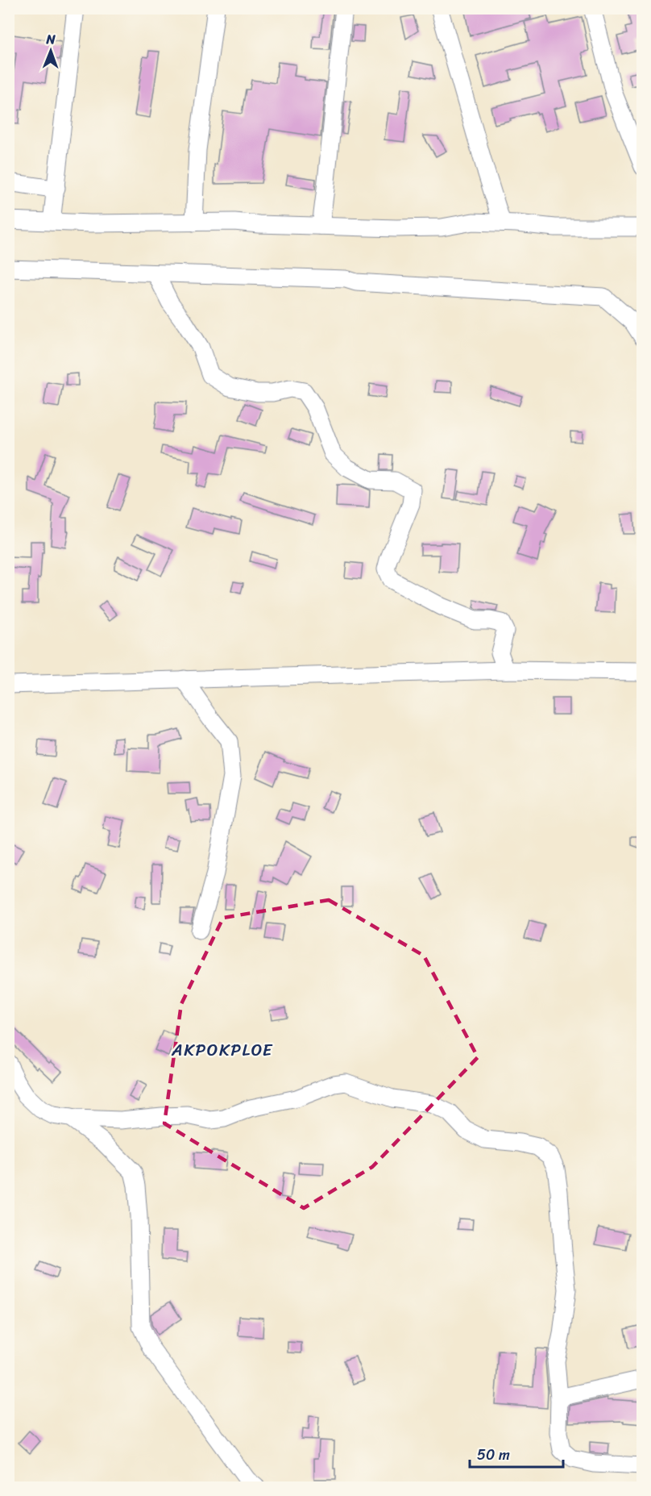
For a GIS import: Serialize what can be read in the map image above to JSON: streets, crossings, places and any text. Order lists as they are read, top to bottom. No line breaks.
{"districts":["AKPOKPLOE"],"scale_bar":"50 m","north":"top"}
